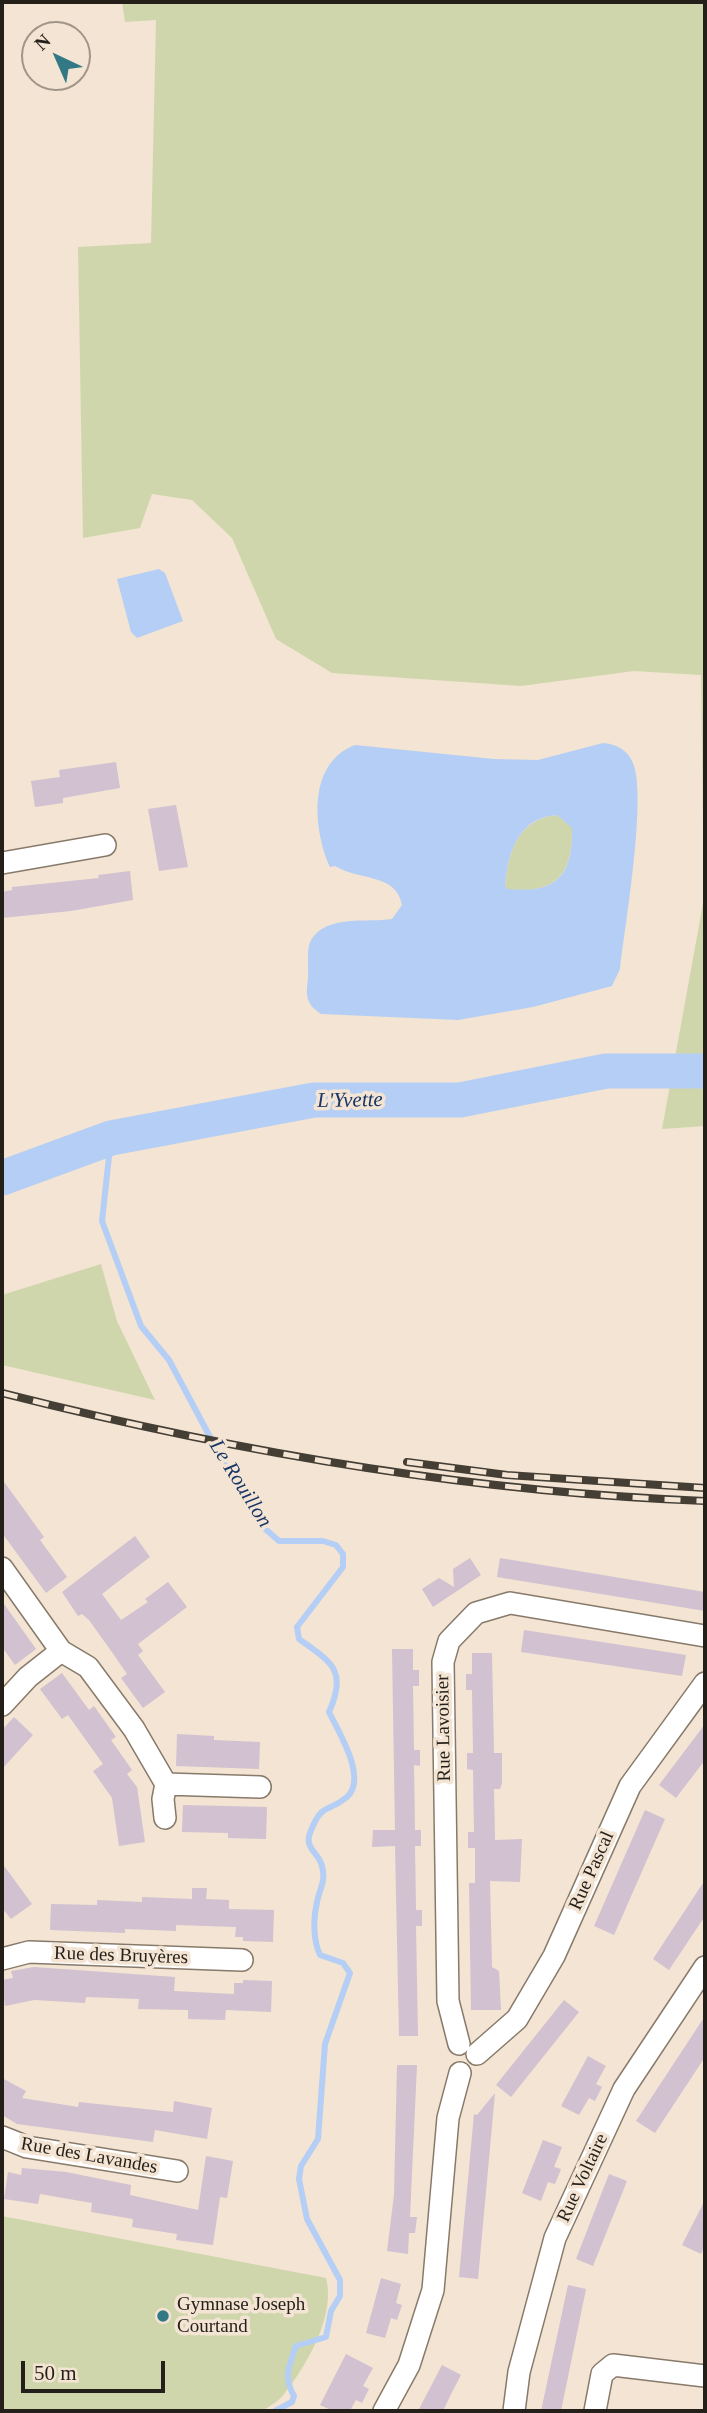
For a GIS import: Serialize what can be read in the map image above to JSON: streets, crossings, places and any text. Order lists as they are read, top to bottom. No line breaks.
{"streets":{"street":["Rue Lavoisier","Rue Pascal","Rue des Bruyères","Rue des Lavandes","Rue Voltaire"]},"crossings":[["Rue Lavoisier","Rue Pascal"]],"water":["L'Yvette","Le Rouillon"],"places":["Gymnase Joseph Courtand"],"scale_bar":"50 m","north":"top left"}
